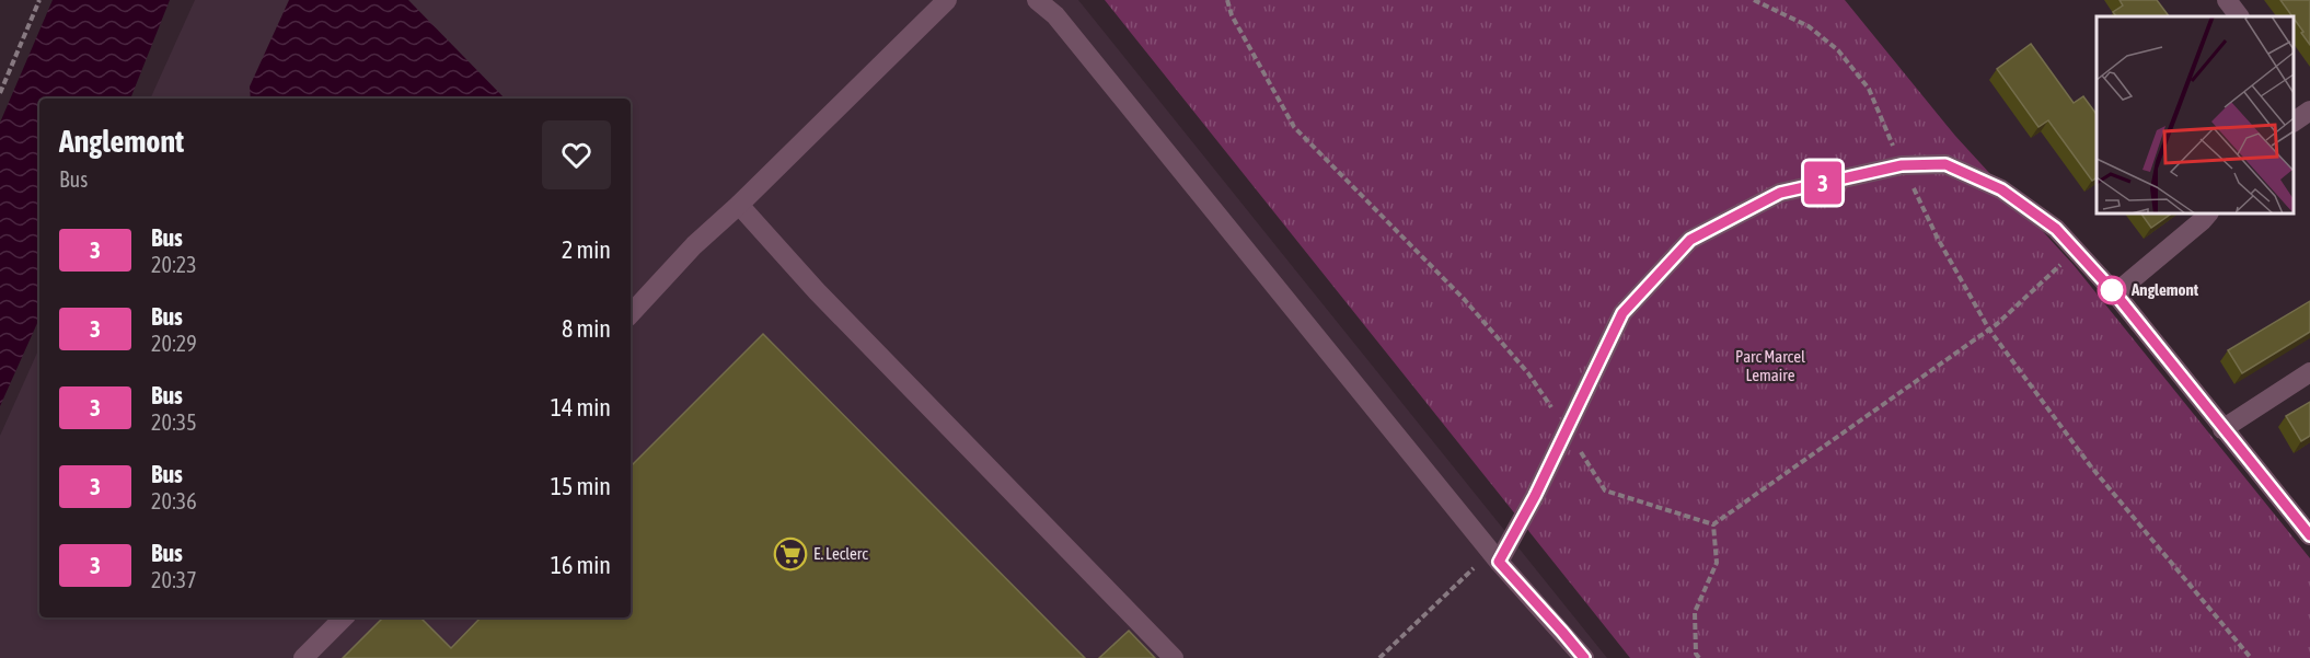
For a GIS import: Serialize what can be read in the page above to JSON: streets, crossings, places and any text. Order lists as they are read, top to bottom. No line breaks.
{"parks":["Parc Marcel Lemaire"],"places":{"other":["Anglemont"],"supermarket":["E. Leclerc"]},"lines":["bus line 3"],"page":{"on_map":"3","heading":["Anglemont","Bus"],"list":[{"mark":"3","name":"Bus","note":"20:23","value":"2 min"},{"mark":"3","name":"Bus","note":"20:29","value":"8 min"},{"mark":"3","name":"Bus","note":"20:35","value":"14 min"},{"mark":"3","name":"Bus","note":"20:36","value":"15 min"},{"mark":"3","name":"Bus","note":"20:37","value":"16 min"}]}}
